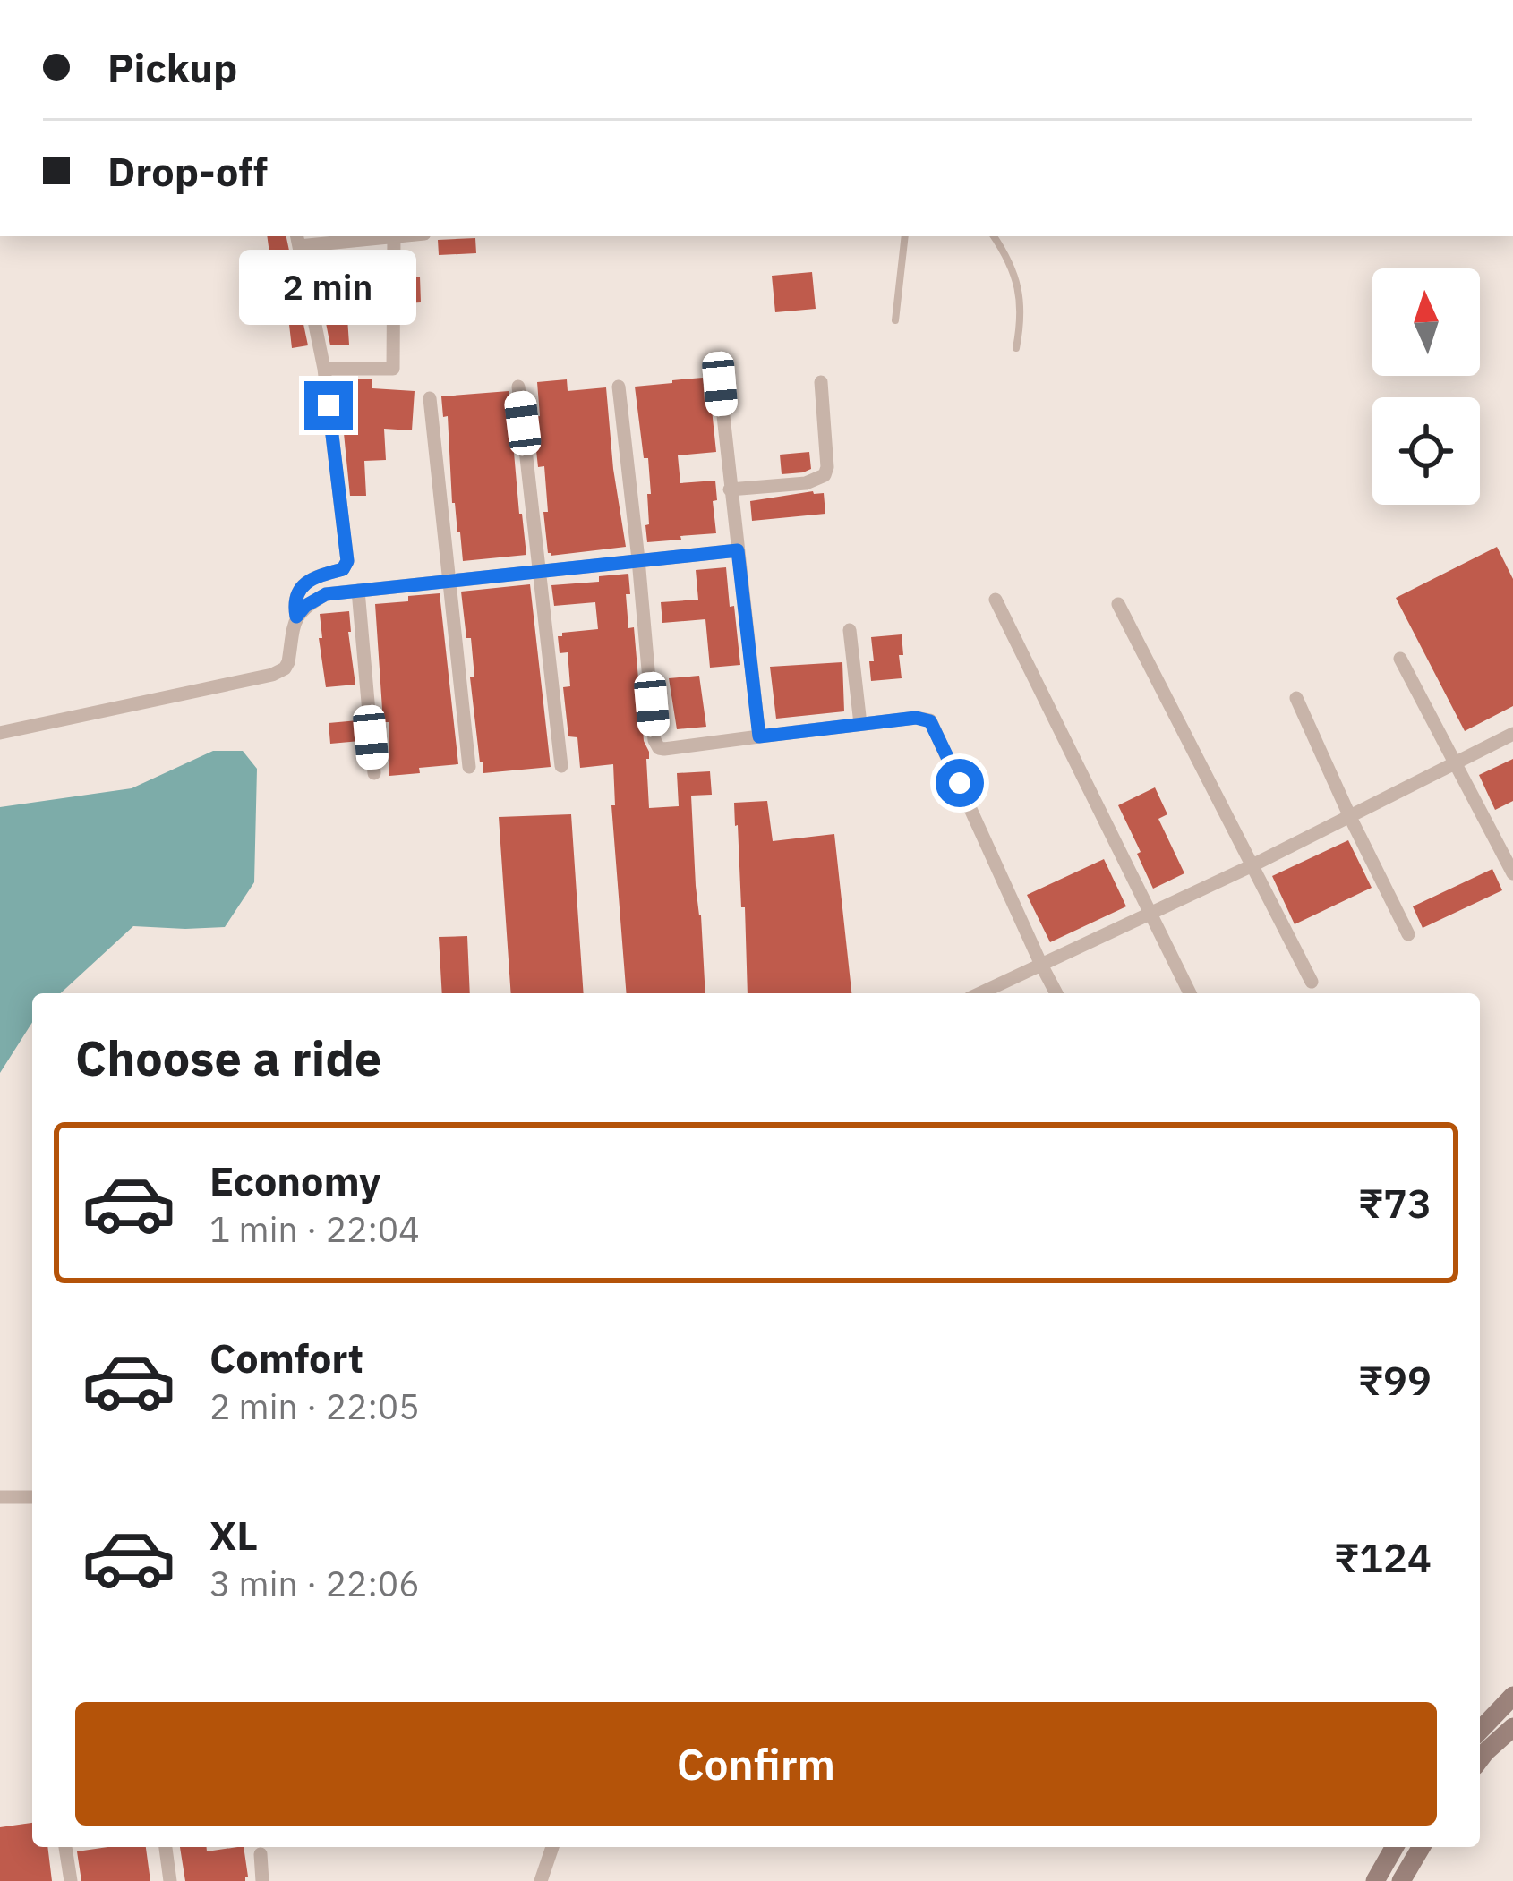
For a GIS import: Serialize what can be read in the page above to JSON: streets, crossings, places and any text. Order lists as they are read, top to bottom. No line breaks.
{"north":"top","page":{"banner":["Pickup","Drop-off"],"bubble":"2 min","heading":"Choose a ride","list":[{"name":"Economy","note":"1 min · 22:04","value":"₹73"},{"name":"Comfort","note":"2 min · 22:05","value":"₹99"},{"name":"XL","note":"3 min · 22:06","value":"₹124"}],"buttons":"Confirm"}}
